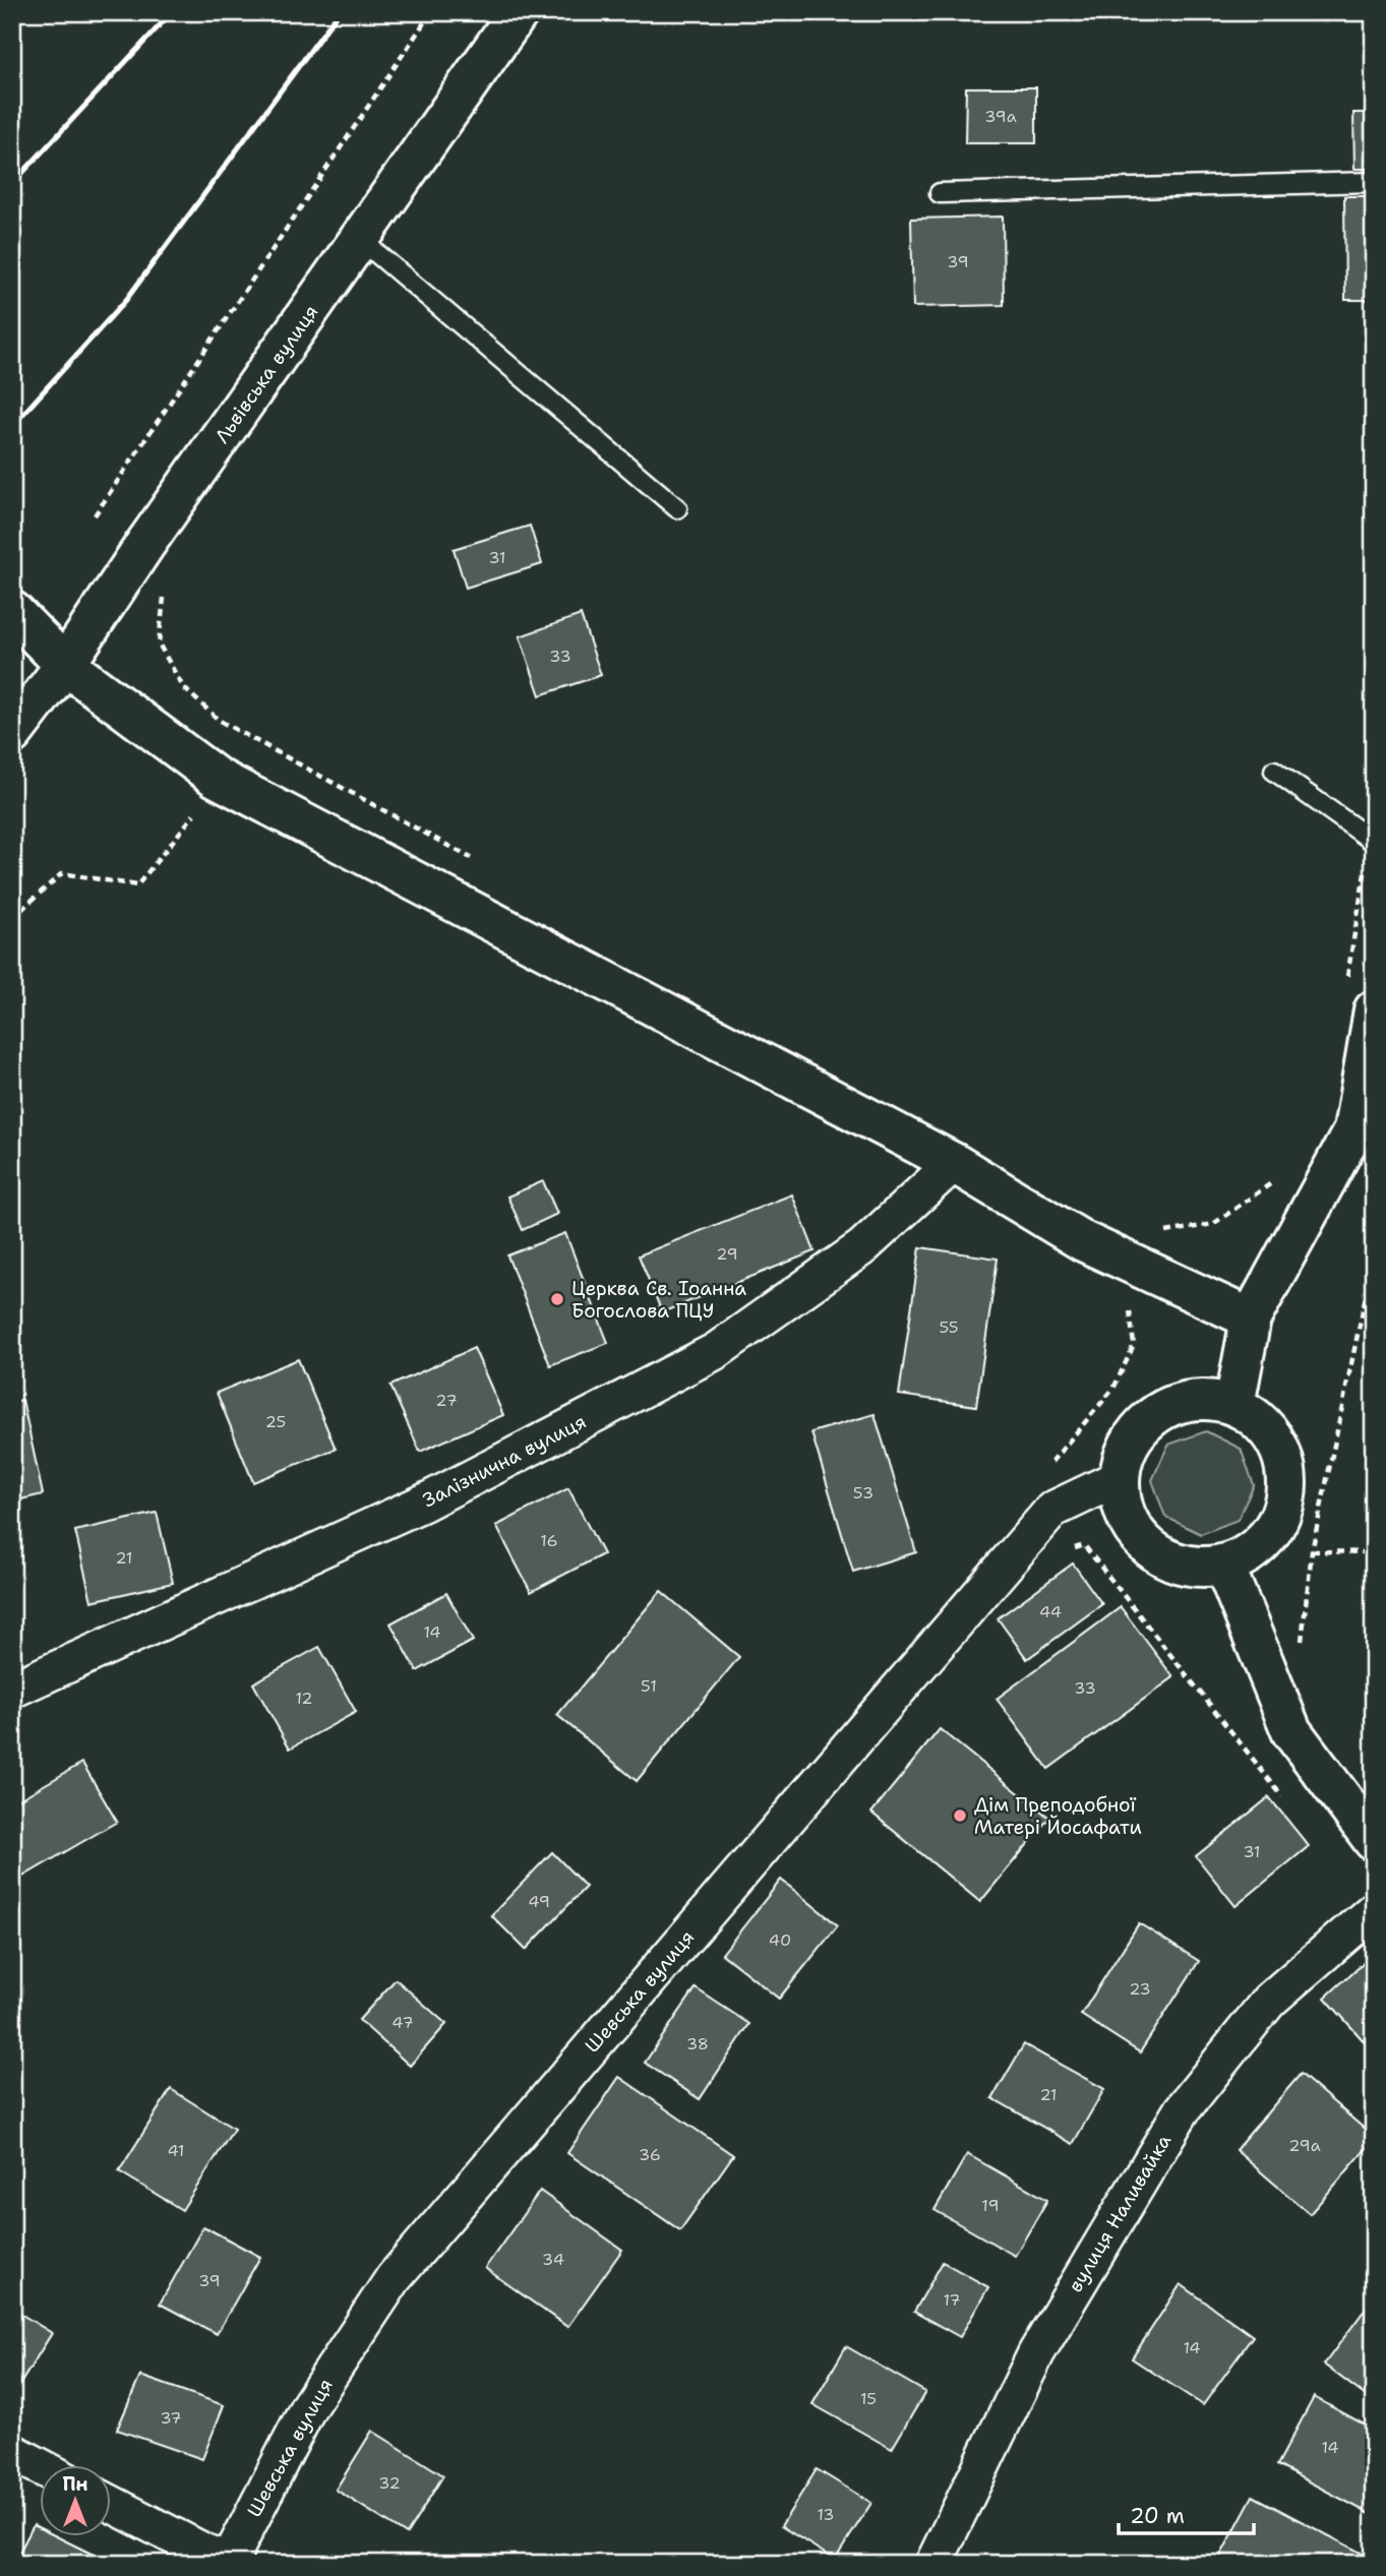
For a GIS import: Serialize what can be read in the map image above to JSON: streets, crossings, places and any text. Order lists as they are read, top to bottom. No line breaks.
{"streets":{"main road":["Львівська вулиця"],"street":["Залізнична вулиця","Шевська вулиця","вулиця Наливайка"]},"places":["Церква Св. Іоанна Богослова ПЦУ","Дім Преподобної Матері Йосафати"],"house_numbers":["39а","39","31","33","29","55","27","25","53","16","21","44","14","51","33","12","31","49","40","23","47","38","21","29а","41","36","19","34","39","17","14","15","37","14","32","13"],"scale_bar":"20 m","north":"top"}
